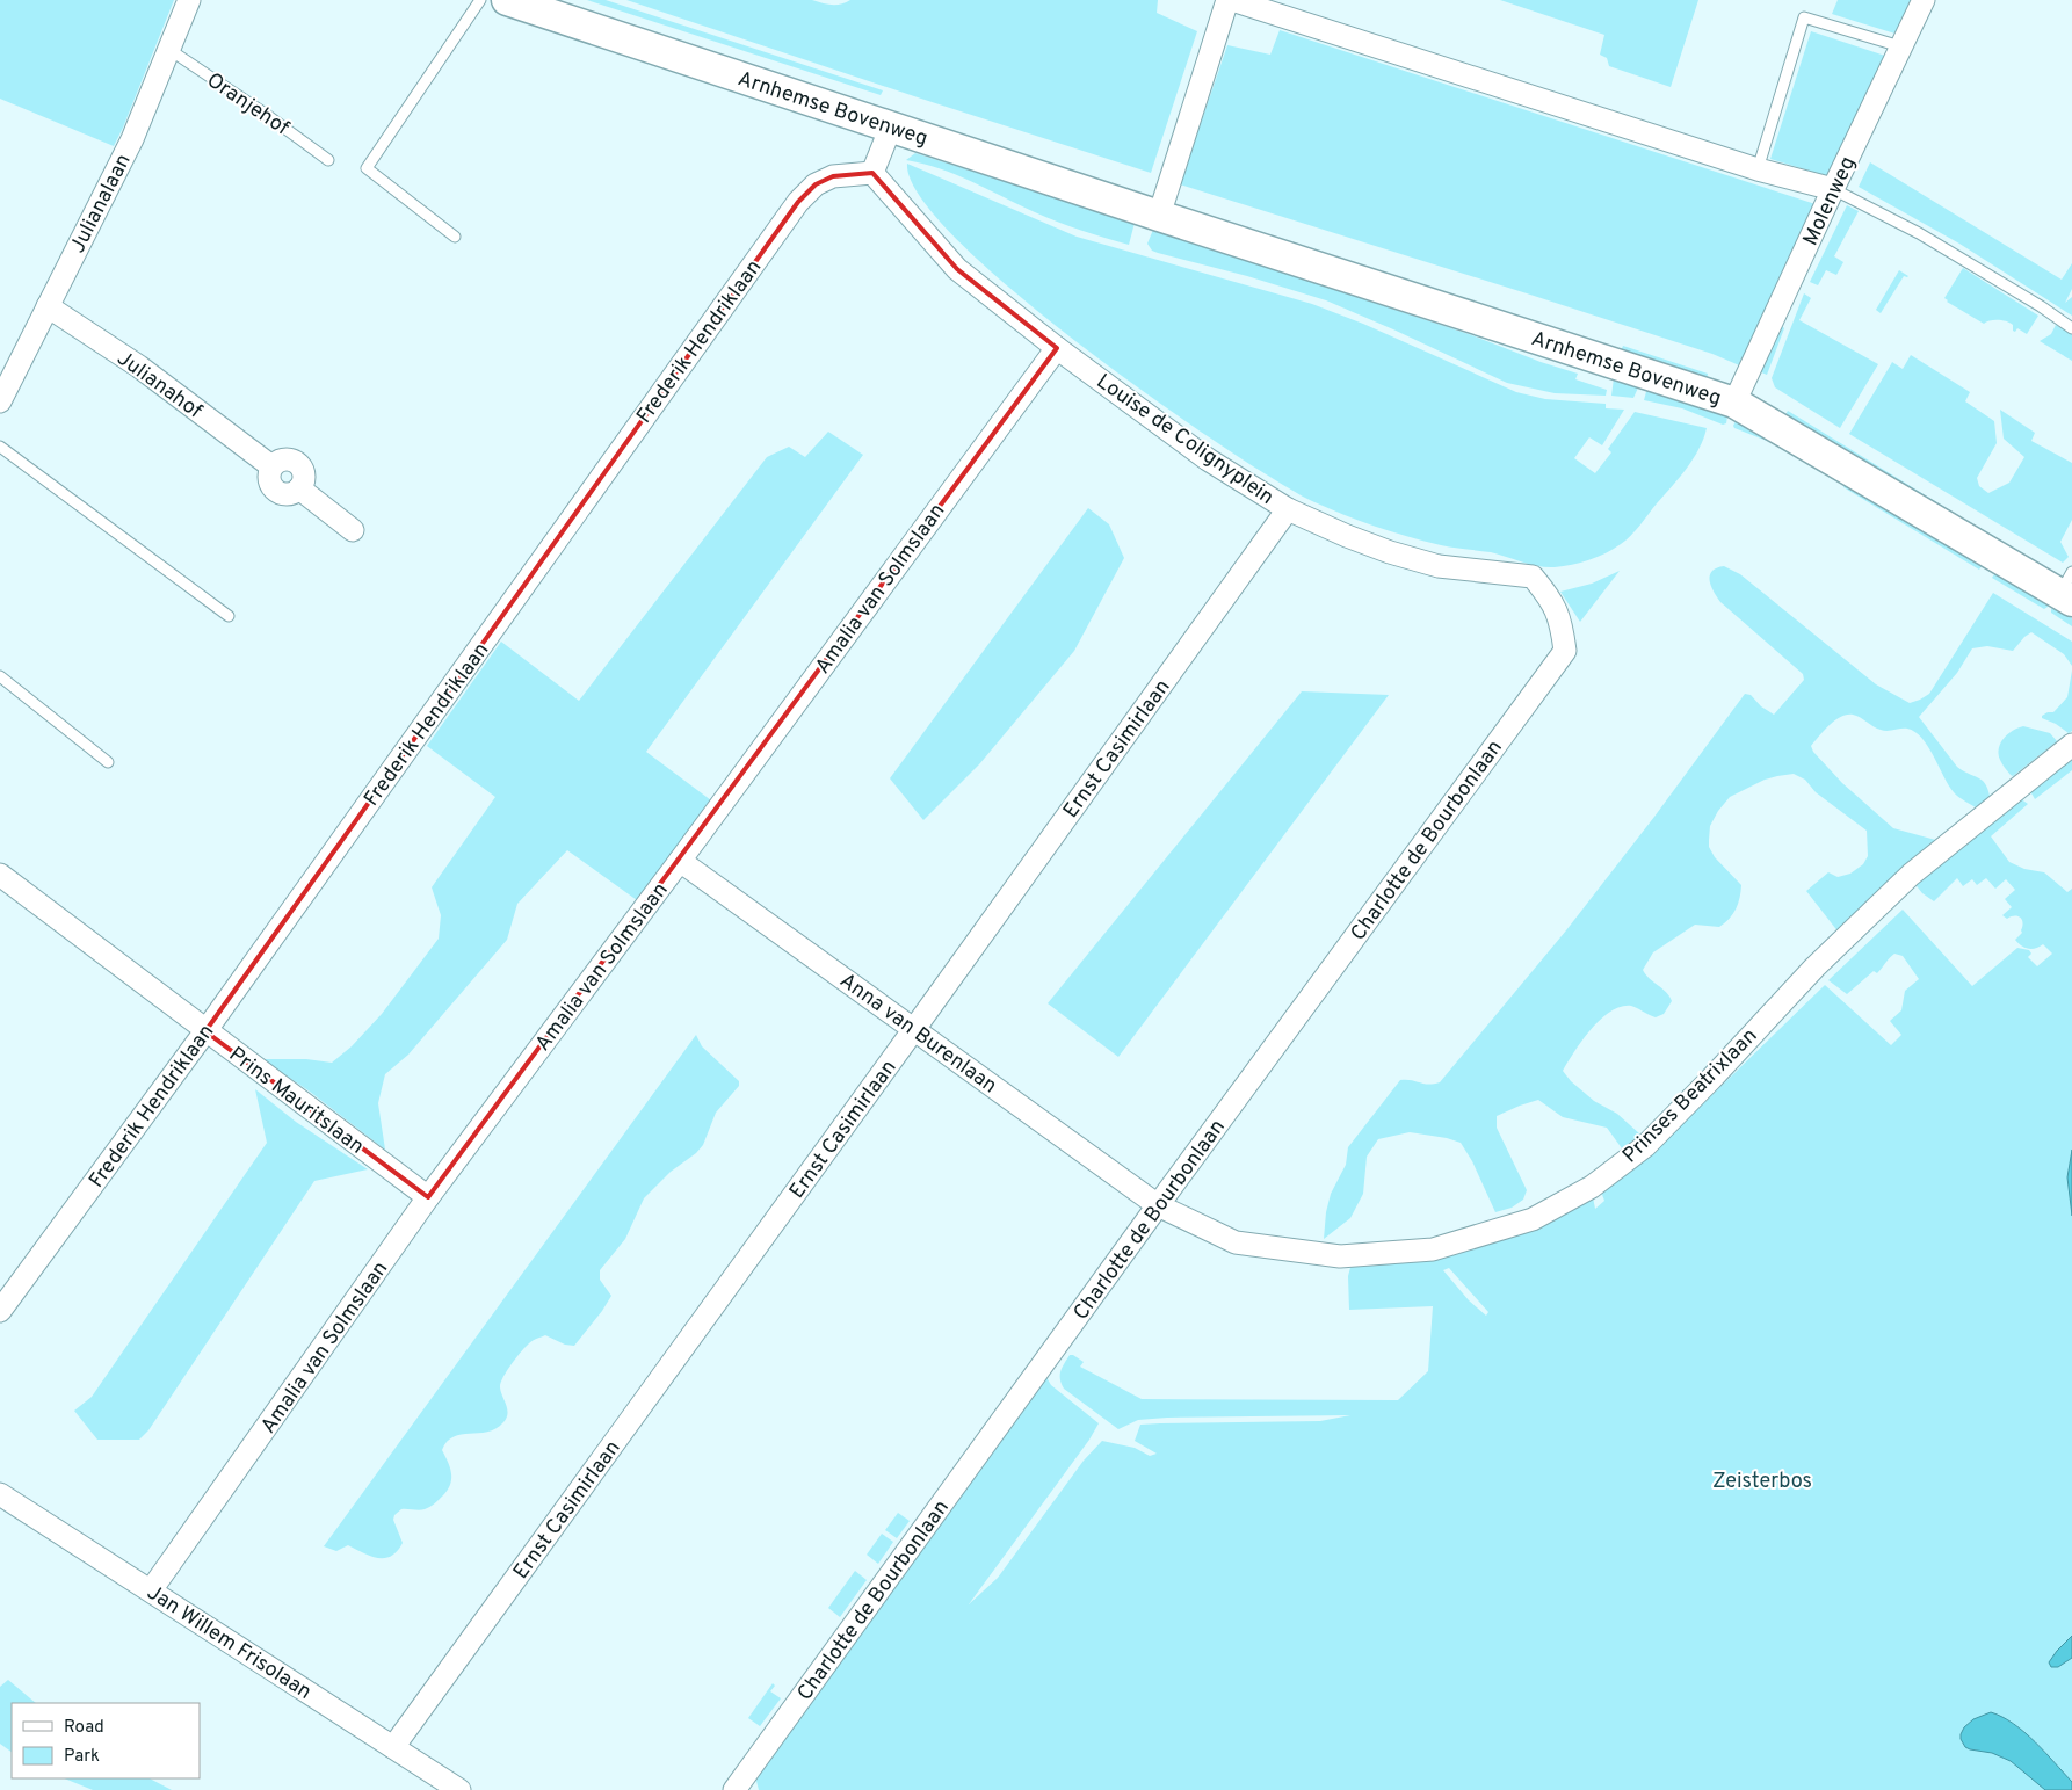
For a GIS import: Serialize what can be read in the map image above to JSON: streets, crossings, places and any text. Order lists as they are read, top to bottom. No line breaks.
{"streets":{"main road":["Arnhemse Bovenweg"],"street":["Molenweg","Julianalaan","Frederik Hendriklaan","Julianahof","Louise de Colignyplein","Amalia van Solmslaan","Ernst Casimirlaan","Charlotte de Bourbonlaan","Anna van Burenlaan","Prinses Beatrixlaan","Prins Mauritslaan","Jan Willem Frisolaan"],"lane":["Oranjehof"]},"crossings":[["Oranjehof","Julianalaan"],["Arnhemse Bovenweg","Molenweg"],["Julianalaan","Julianahof"],["Frederik Hendriklaan","Louise de Colignyplein"],["Frederik Hendriklaan","Prins Mauritslaan"],["Louise de Colignyplein","Amalia van Solmslaan"],["Louise de Colignyplein","Ernst Casimirlaan"],["Louise de Colignyplein","Charlotte de Bourbonlaan"],["Amalia van Solmslaan","Anna van Burenlaan"],["Amalia van Solmslaan","Prins Mauritslaan"],["Amalia van Solmslaan","Jan Willem Frisolaan"],["Ernst Casimirlaan","Anna van Burenlaan"],["Ernst Casimirlaan","Jan Willem Frisolaan"],["Charlotte de Bourbonlaan","Anna van Burenlaan"],["Charlotte de Bourbonlaan","Prinses Beatrixlaan"],["Anna van Burenlaan","Prinses Beatrixlaan"]],"parks":["Zeisterbos"],"legend":["Road","Park"]}
